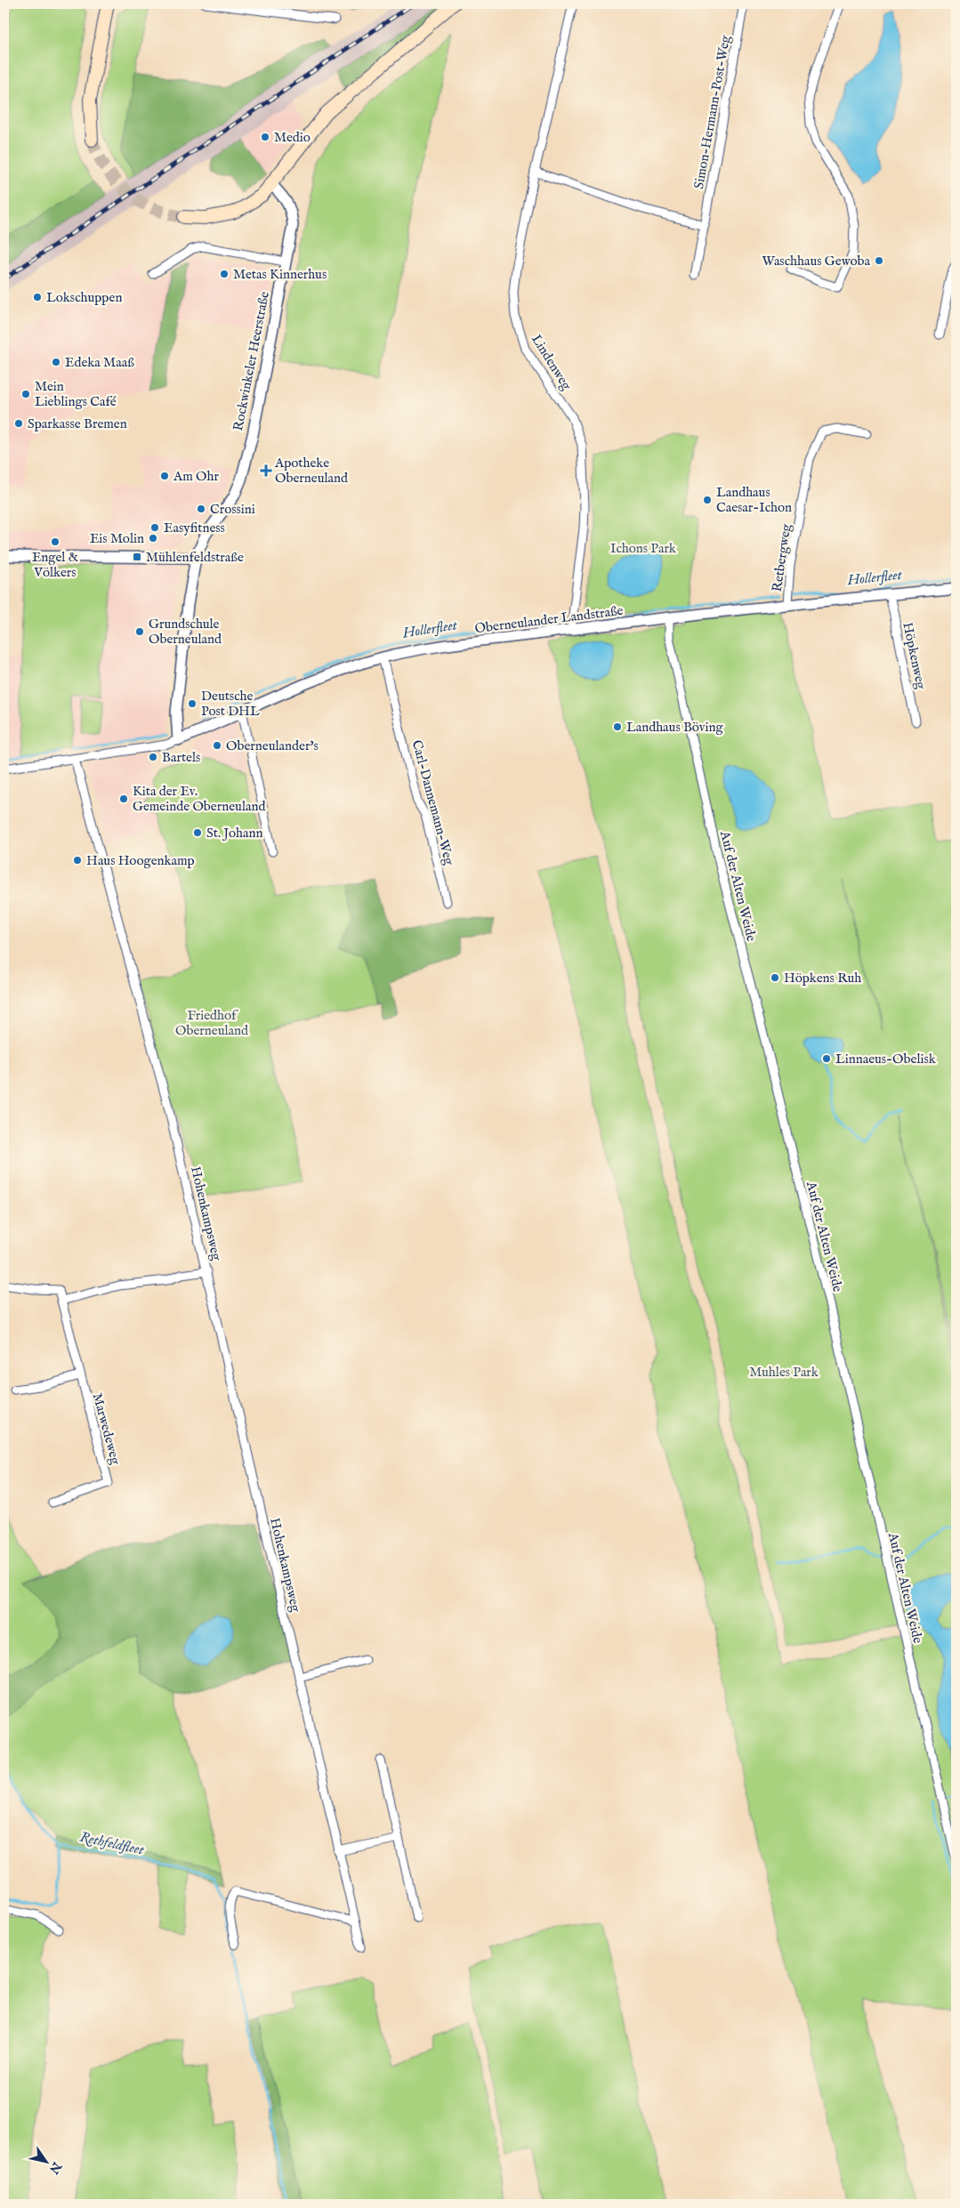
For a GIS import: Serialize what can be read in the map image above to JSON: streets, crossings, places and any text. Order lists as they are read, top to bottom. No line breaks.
{"streets":{"street":["Simon-Hermann-Post-Weg","Rockwinkeler Heerstraße","Lindenweg","Retbergweg","Oberneulander Landstraße","Höpkenweg","Carl-Dannemann-Weg","Auf der Alten Weide","Hohenkampsweg","Marwedeweg"]},"crossings":[["Rockwinkeler Heerstraße","Oberneulander Landstraße"],["Lindenweg","Oberneulander Landstraße"],["Retbergweg","Oberneulander Landstraße"],["Oberneulander Landstraße","Höpkenweg"],["Oberneulander Landstraße","Carl-Dannemann-Weg"],["Oberneulander Landstraße","Auf der Alten Weide"],["Oberneulander Landstraße","Hohenkampsweg"]],"water":["Hollerfleet","Rethfeldfleet"],"parks":["Ichons Park","Friedhof Oberneuland","Muhles Park"],"places":{"other":["Medio","Waschhaus Gewoba","Metas Kinnerhus","Lokschuppen","Edeka Maaß","Mein Lieblings Café","Sparkasse Bremen","Am Ohr","Landhaus Caesar-Ichon","Crossini","Easyfitness","Eis Molin","Engel & Völkers","Grundschule Oberneuland","Deutsche Post DHL","Landhaus Böving","Oberneulander's","Bartels","Kita der Ev. Gemeinde Oberneuland","St. Johann","Haus Hoogenkamp","Höpkens Ruh","Linnaeus-Obelisk"],"health":["Apotheke Oberneuland"],"transit":["Mühlenfeldstraße"]},"north":"bottom right"}
